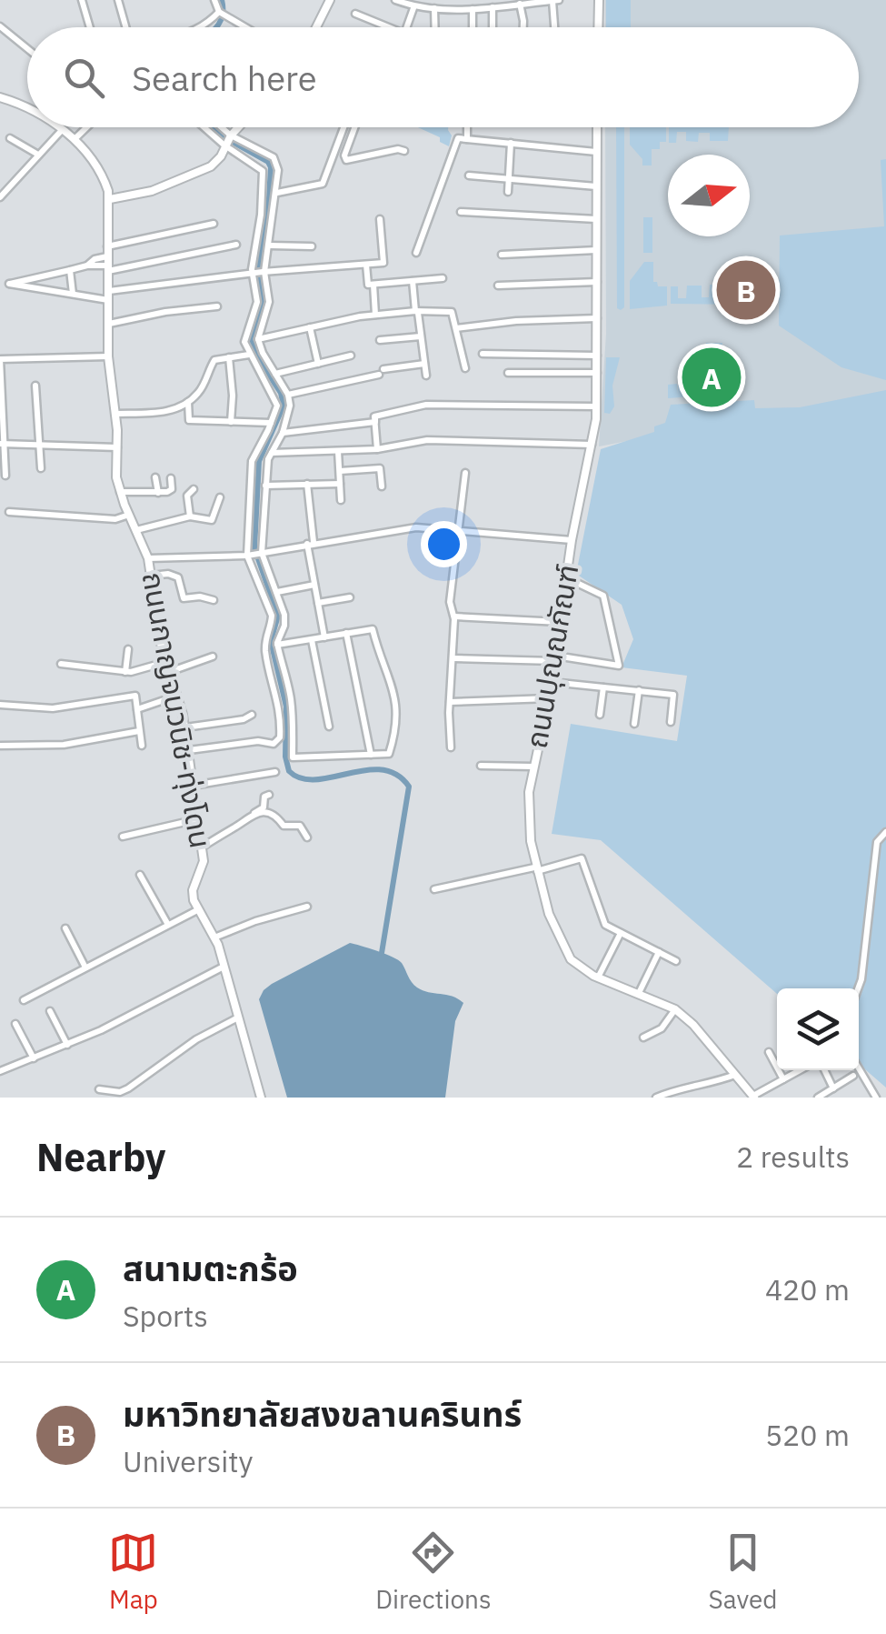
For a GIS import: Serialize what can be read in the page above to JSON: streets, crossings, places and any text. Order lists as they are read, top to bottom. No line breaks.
{"streets":{"street":["ถนนปุณณกัณฑ์","ถนนกาญจนวนิช-ทุ่งโดน"]},"north":"right","page":{"search":"Search here","pins":["B","A"],"heading":["Nearby","2 results"],"list":[{"mark":"A","name":"สนามตะกร้อ","note":"Sports","value":"420 m"},{"mark":"B","name":"มหาวิทยาลัยสงขลานครินทร์","note":"University","value":"520 m"}],"nav":["Map","Directions","Saved"]}}
